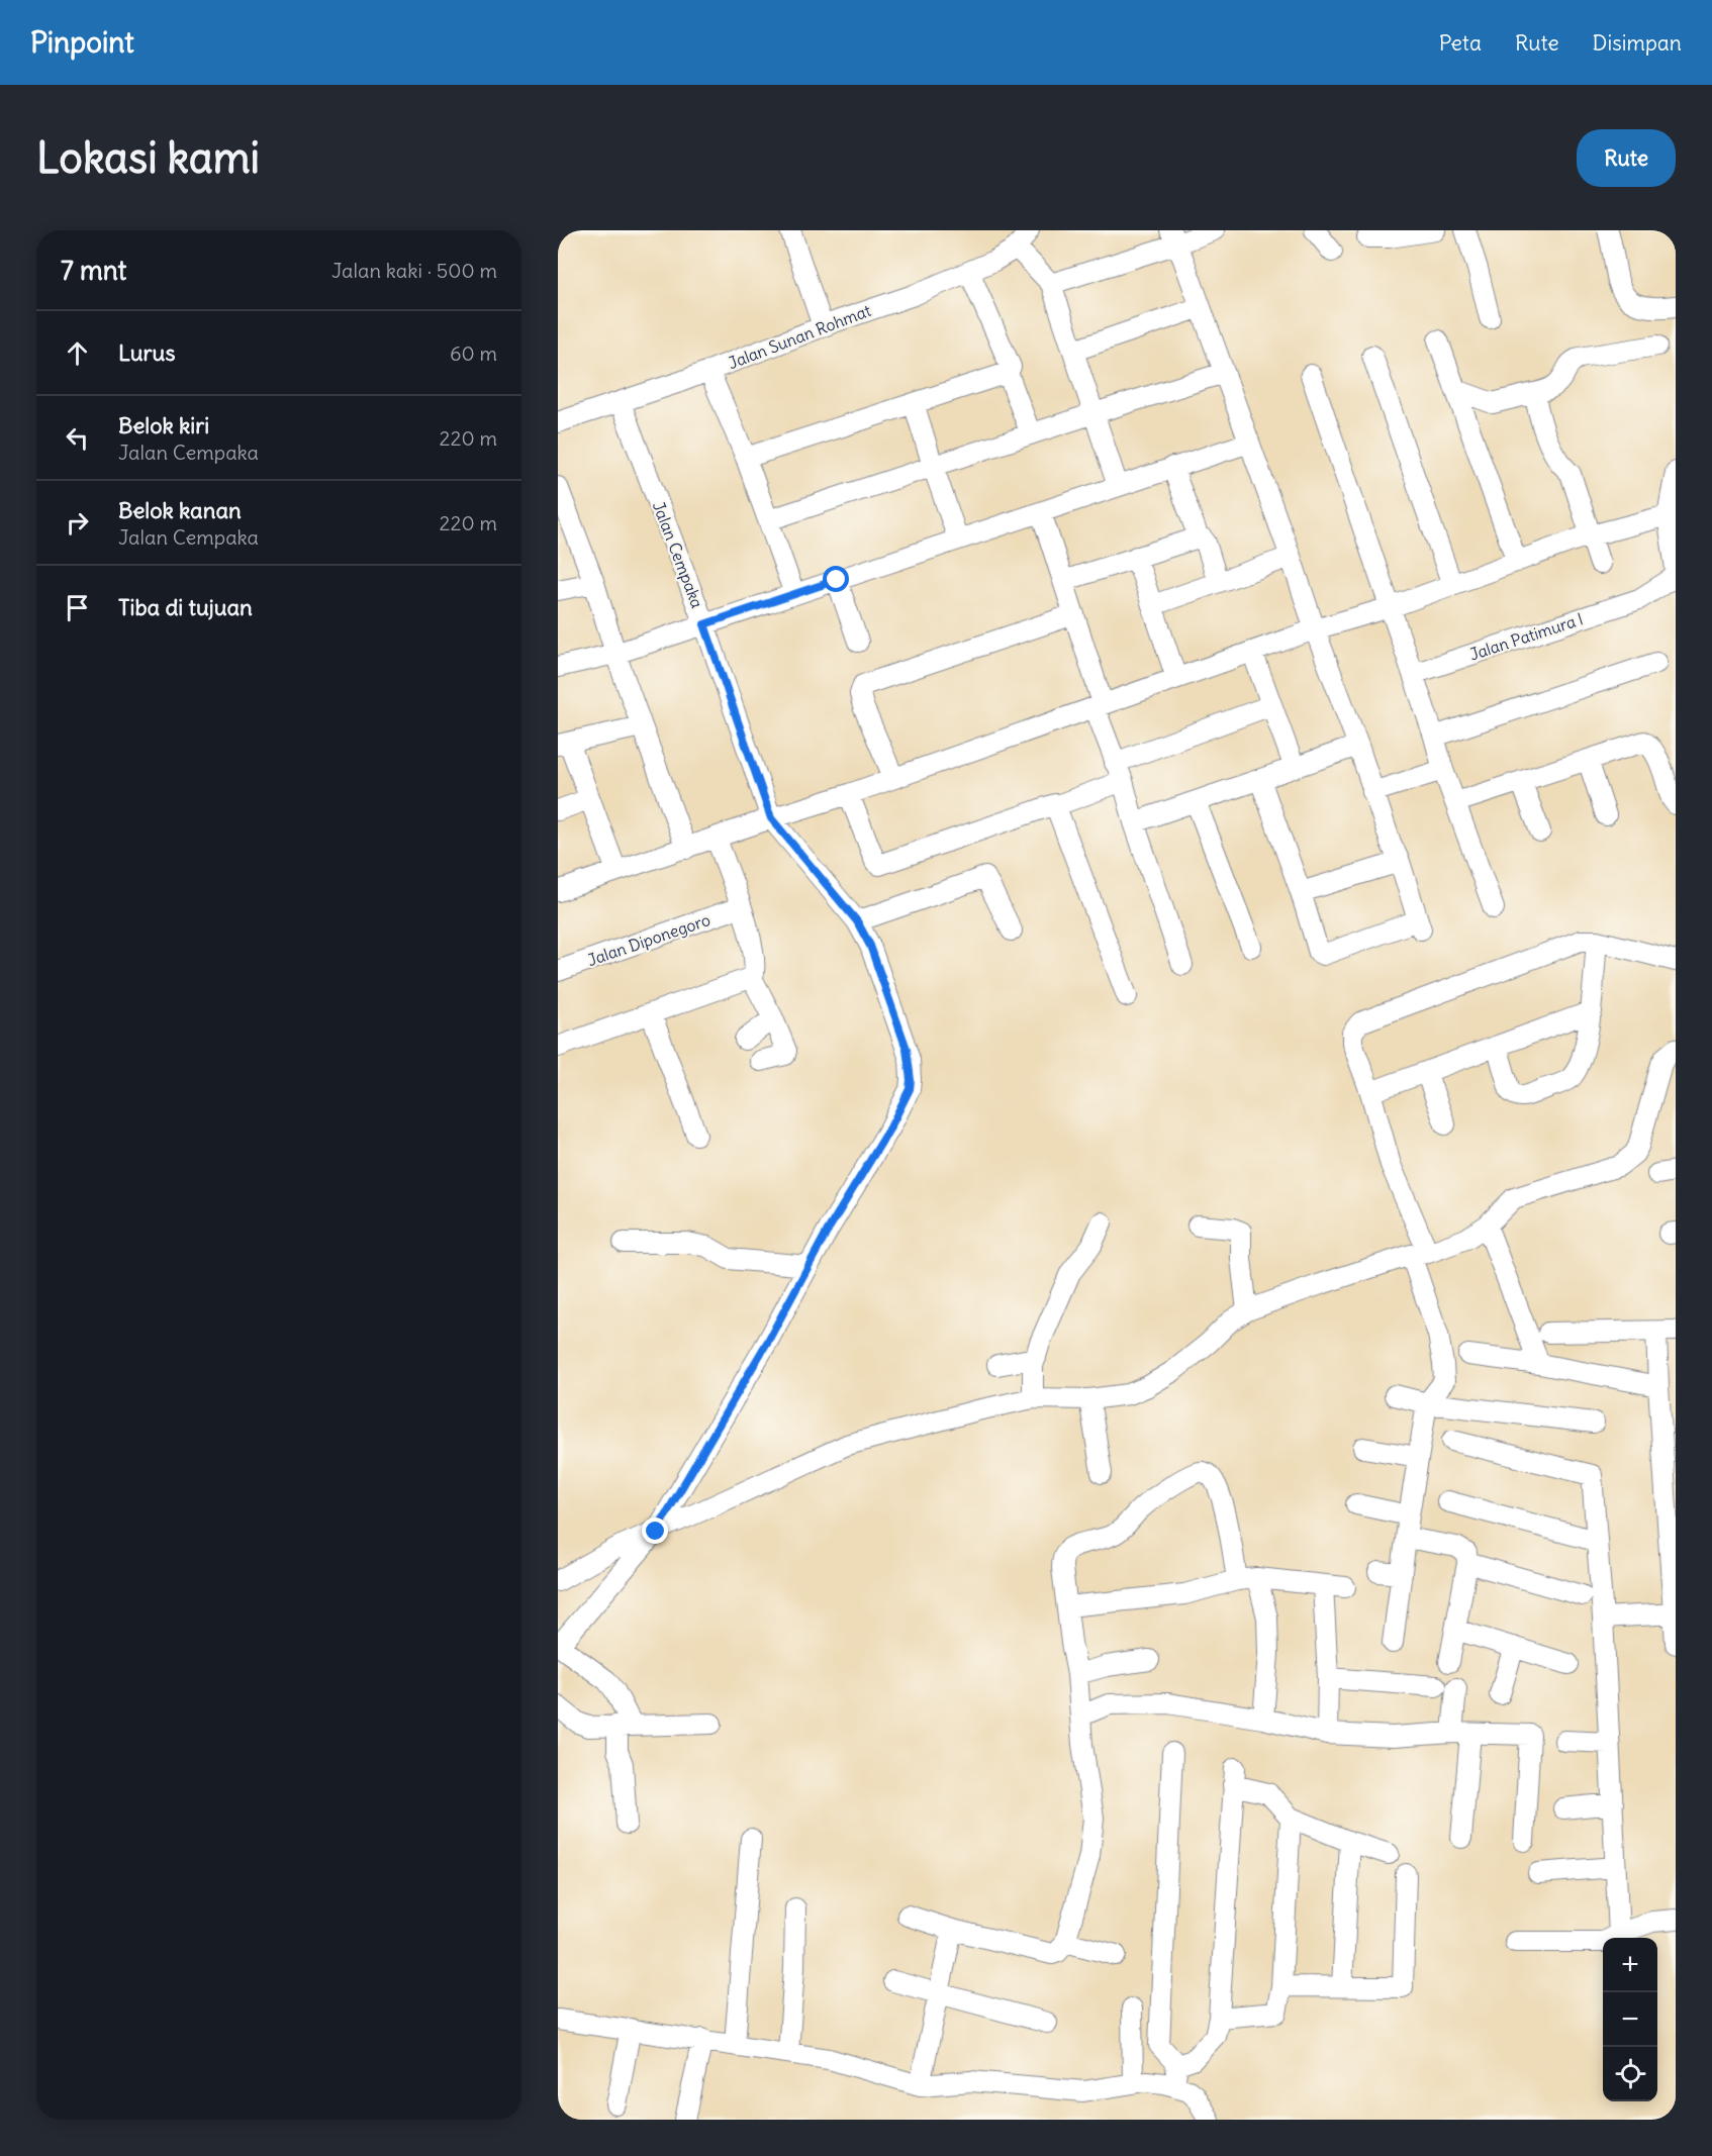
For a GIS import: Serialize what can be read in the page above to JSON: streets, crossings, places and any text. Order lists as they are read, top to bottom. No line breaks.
{"streets":{"street":["Jalan Sunan Rohmat","Jalan Cempaka","Jalan Patimura l","Jalan Diponegoro"]},"crossings":[["Jalan Sunan Rohmat","Jalan Cempaka"]],"page":{"header":"Pinpoint","nav":["Peta","Rute","Disimpan"],"buttons":"Rute","title":"Lokasi kami","heading":["7 mnt","Jalan kaki · 500 m"],"list":[["Lurus","60 m"],["Belok kiri","Jalan Cempaka","220 m"],["Belok kanan","Jalan Cempaka","220 m"],"Tiba di tujuan"],"map_buttons":["+","−"]}}
